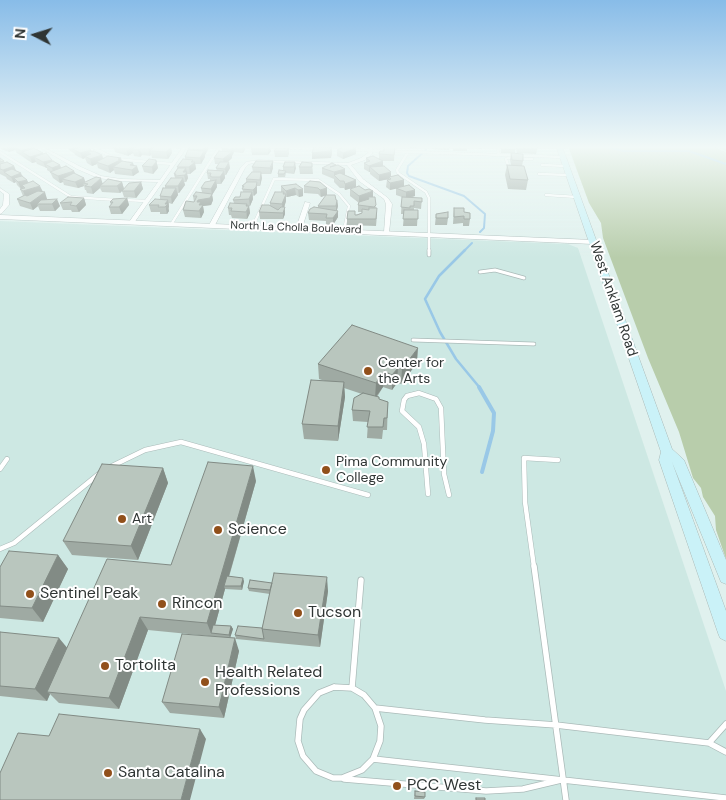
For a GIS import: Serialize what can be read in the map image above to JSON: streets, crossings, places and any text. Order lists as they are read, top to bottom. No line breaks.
{"streets":{"main road":["West Anklam Road"],"street":["North La Cholla Boulevard"]},"crossings":[["North La Cholla Boulevard","West Anklam Road"]],"places":["Center for the Arts","Pima Community College","Art","Science","Sentinel Peak","Rincon","Tucson","Tortolita","Health Related Professions","Santa Catalina","PCC West"],"north":"left"}
